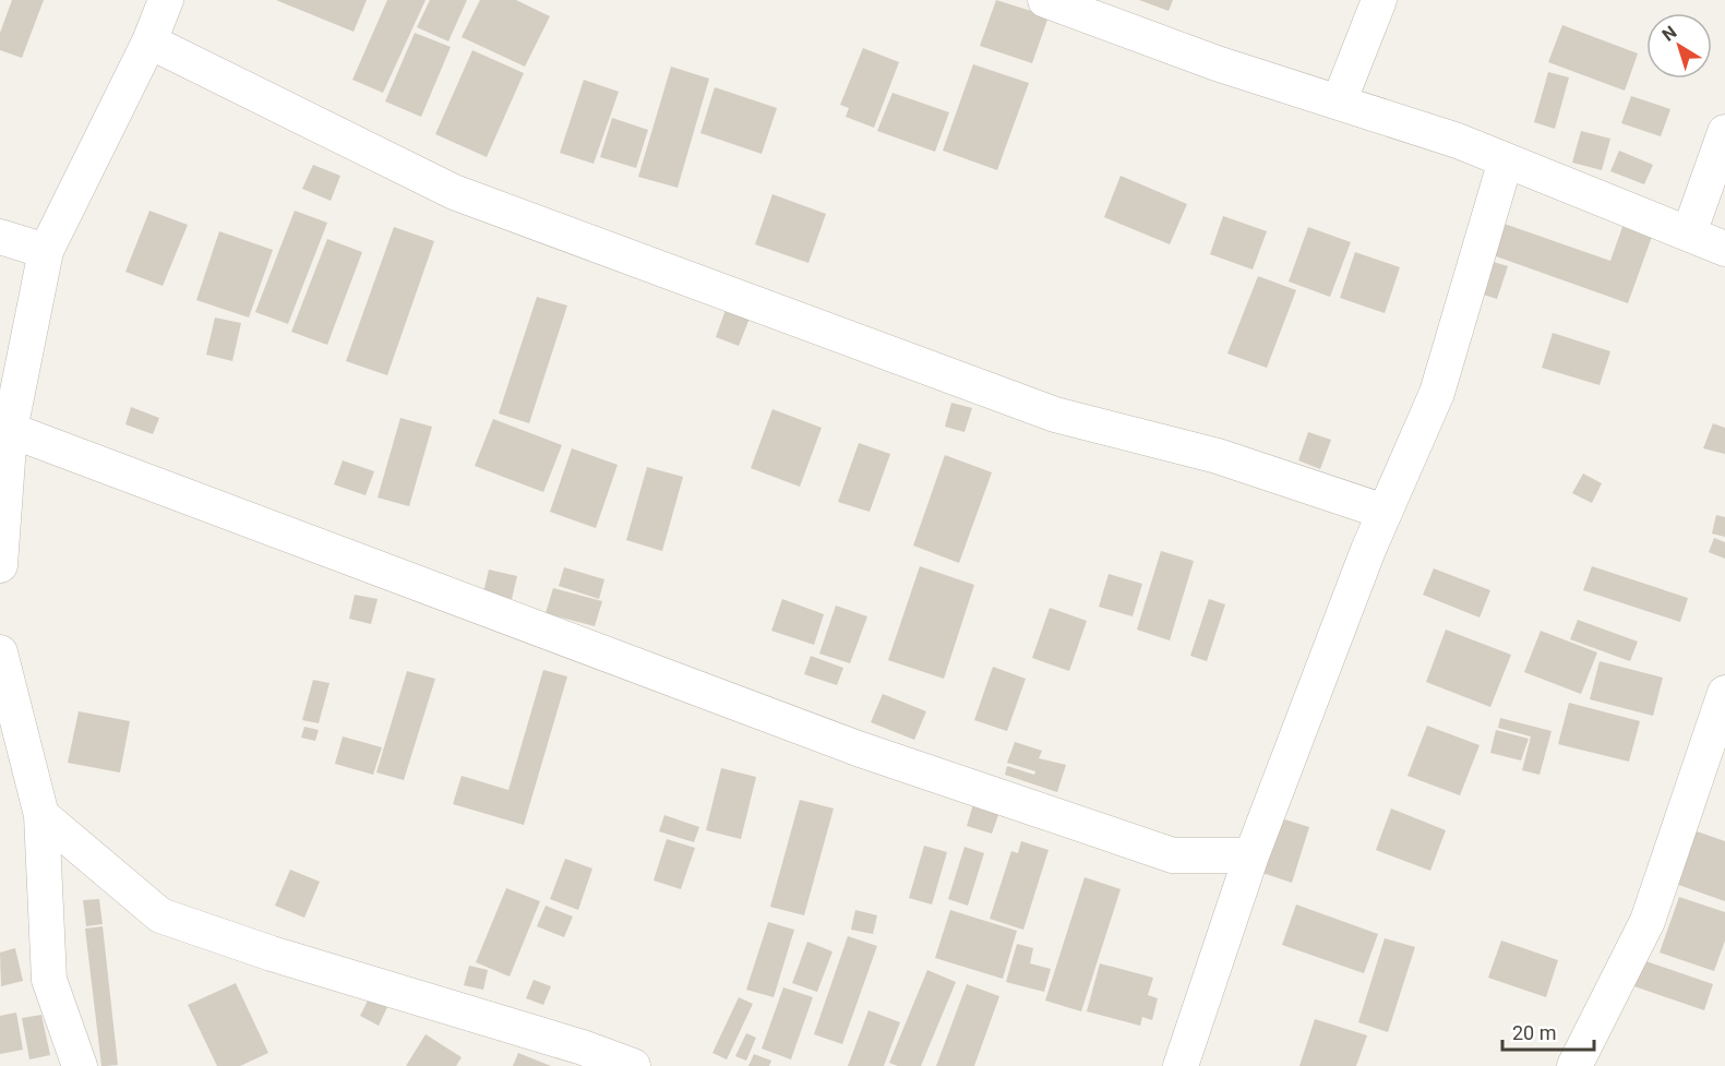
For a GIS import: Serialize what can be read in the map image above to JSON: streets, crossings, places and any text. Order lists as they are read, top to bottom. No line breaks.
{"scale_bar":"20 m","north":"top left"}
